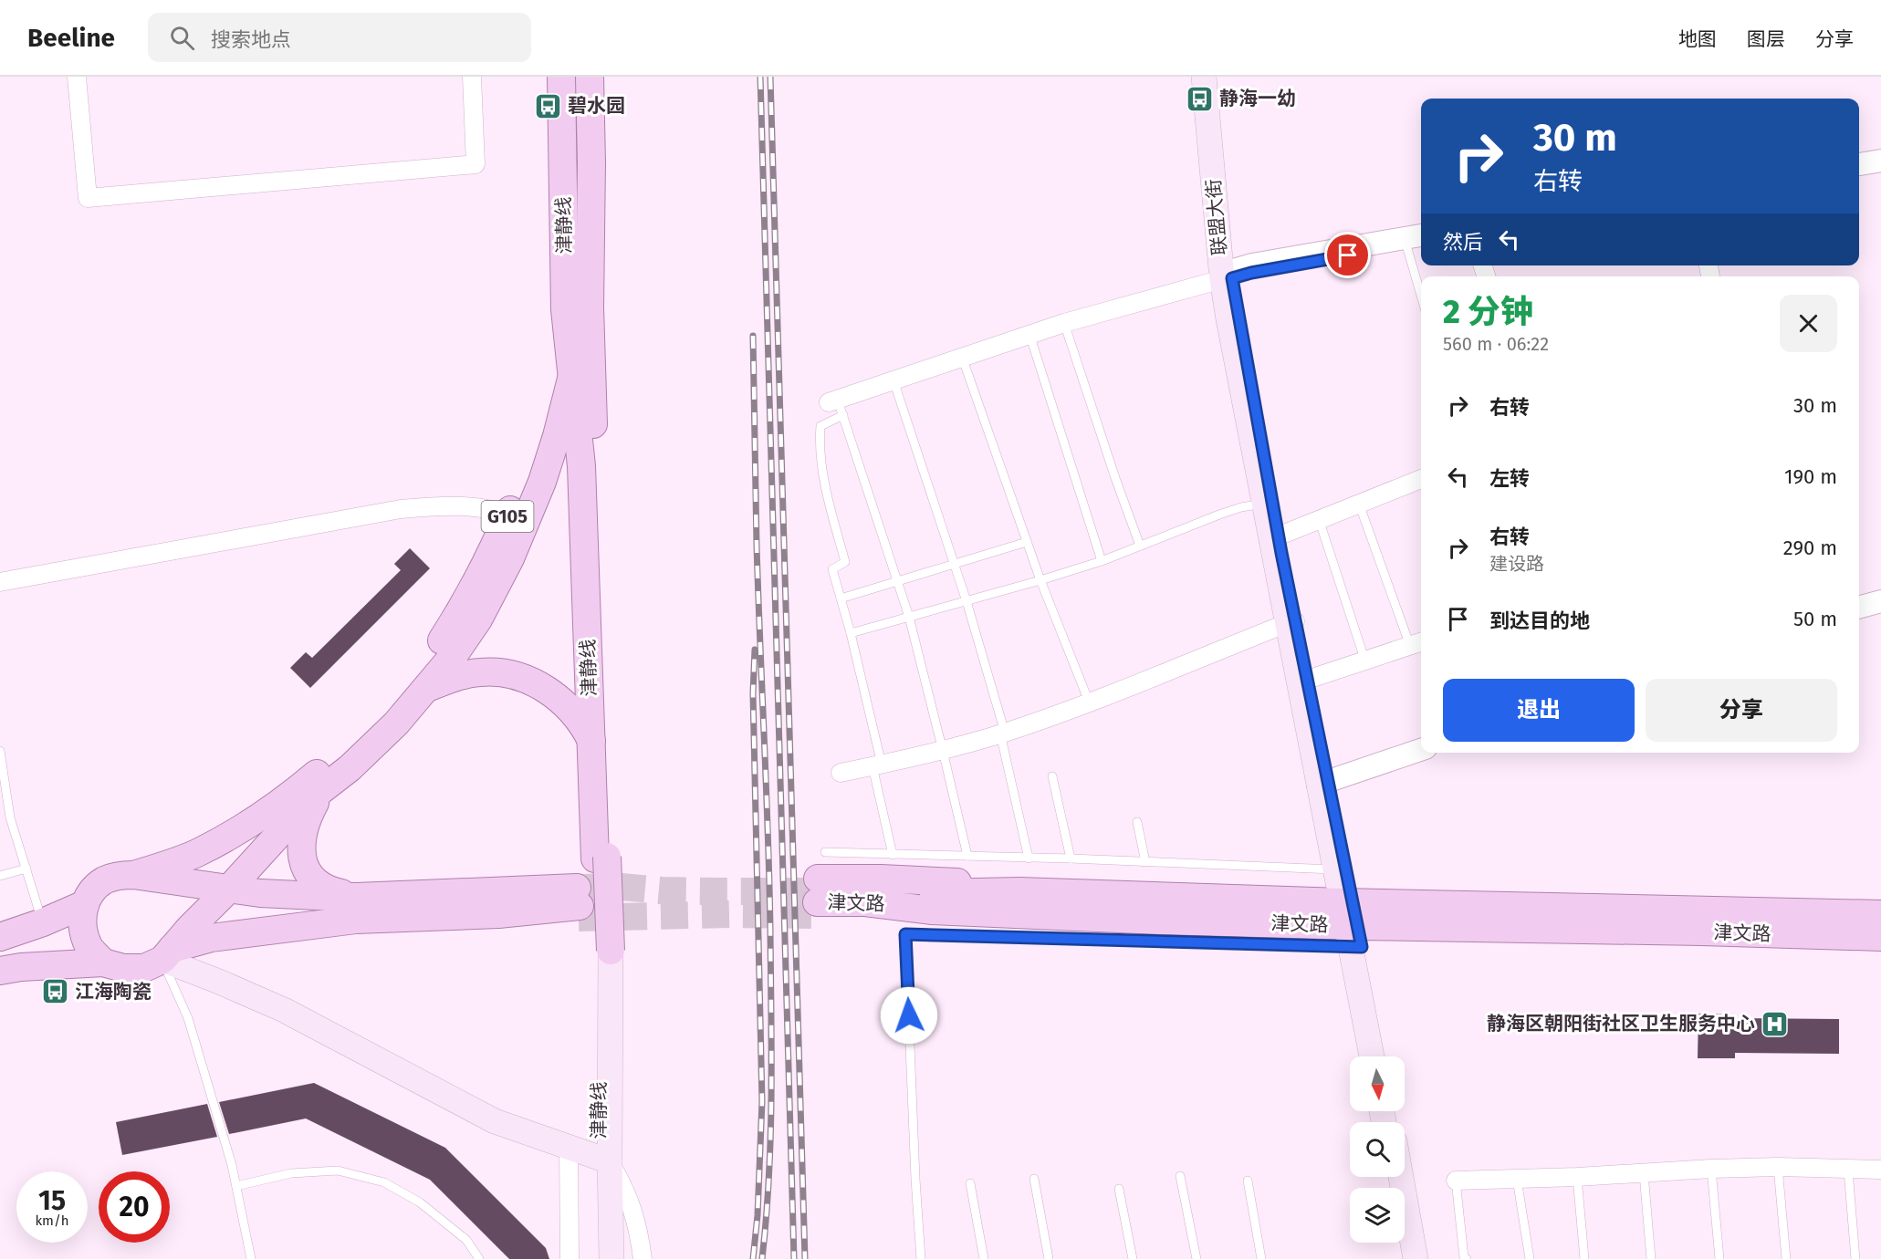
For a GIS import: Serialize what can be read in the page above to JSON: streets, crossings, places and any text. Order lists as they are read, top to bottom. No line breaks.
{"streets":{"main road":["联盟大街","津静线","G105","津文路"]},"crossings":[["津静线","G105"]],"places":{"bus stop":["静海一幼","碧水园","江海陶瓷"],"hospital":["静海区朝阳街社区卫生服务中心"]},"north":"bottom","page":{"header":"Beeline","search":"搜索地点","nav":["地图","图层","分享"],"turn":["30 m","右转"],"then":"然后","heading":["2 分钟","560 m · 06:22"],"list":[{"name":"右转","value":"30 m"},{"name":"左转","value":"190 m"},{"name":"右转","note":"建设路","value":"290 m"},{"name":"到达目的地","value":"50 m"}],"buttons":["退出","分享"],"speed":"15 km/h","limit":"20"}}
